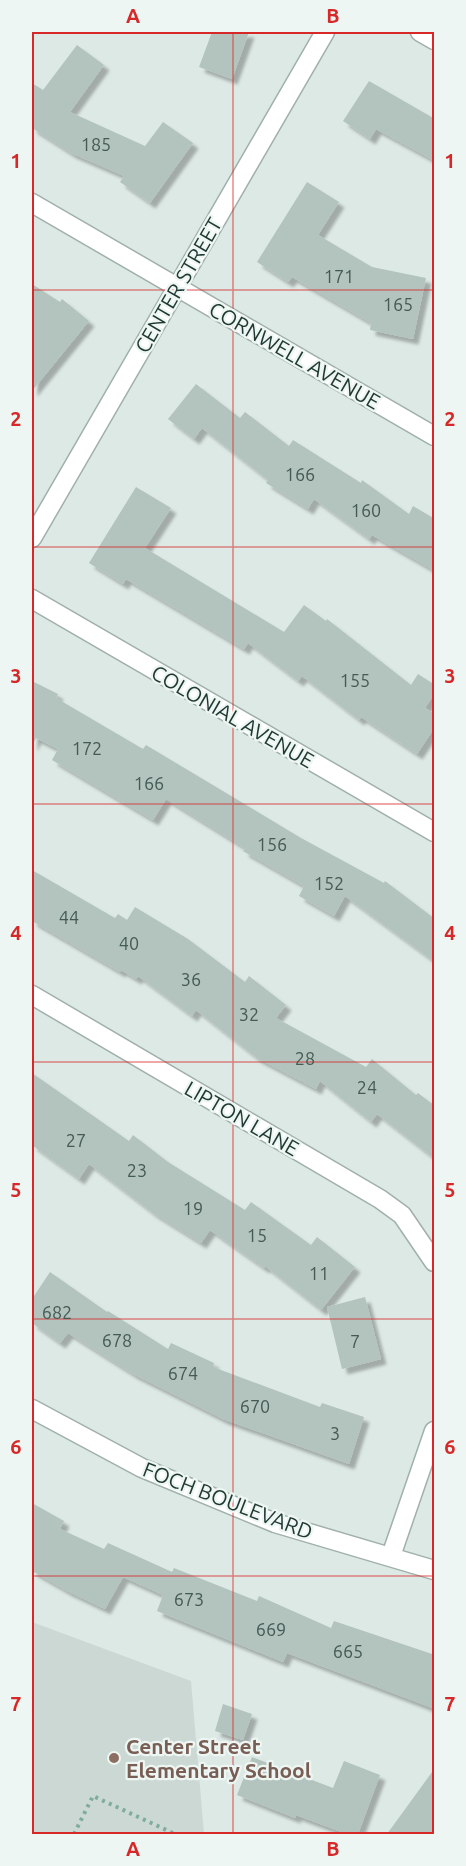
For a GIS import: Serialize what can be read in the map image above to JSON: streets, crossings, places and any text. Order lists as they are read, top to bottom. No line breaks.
{"streets":{"street":["CENTER STREET","CORNWELL AVENUE","COLONIAL AVENUE","LIPTON LANE","FOCH BOULEVARD"]},"crossings":[["CENTER STREET","CORNWELL AVENUE"]],"places":["Center Street Elementary School"],"house_numbers":["185","171","165","166","160","155","172","166","156","152","44","40","36","32","28","24","27","23","19","15","11","682","678","7","674","670","3","673","669","665"],"grid":{"columns":["A","B"],"rows":["1","2","3","4","5","6","7"]}}
